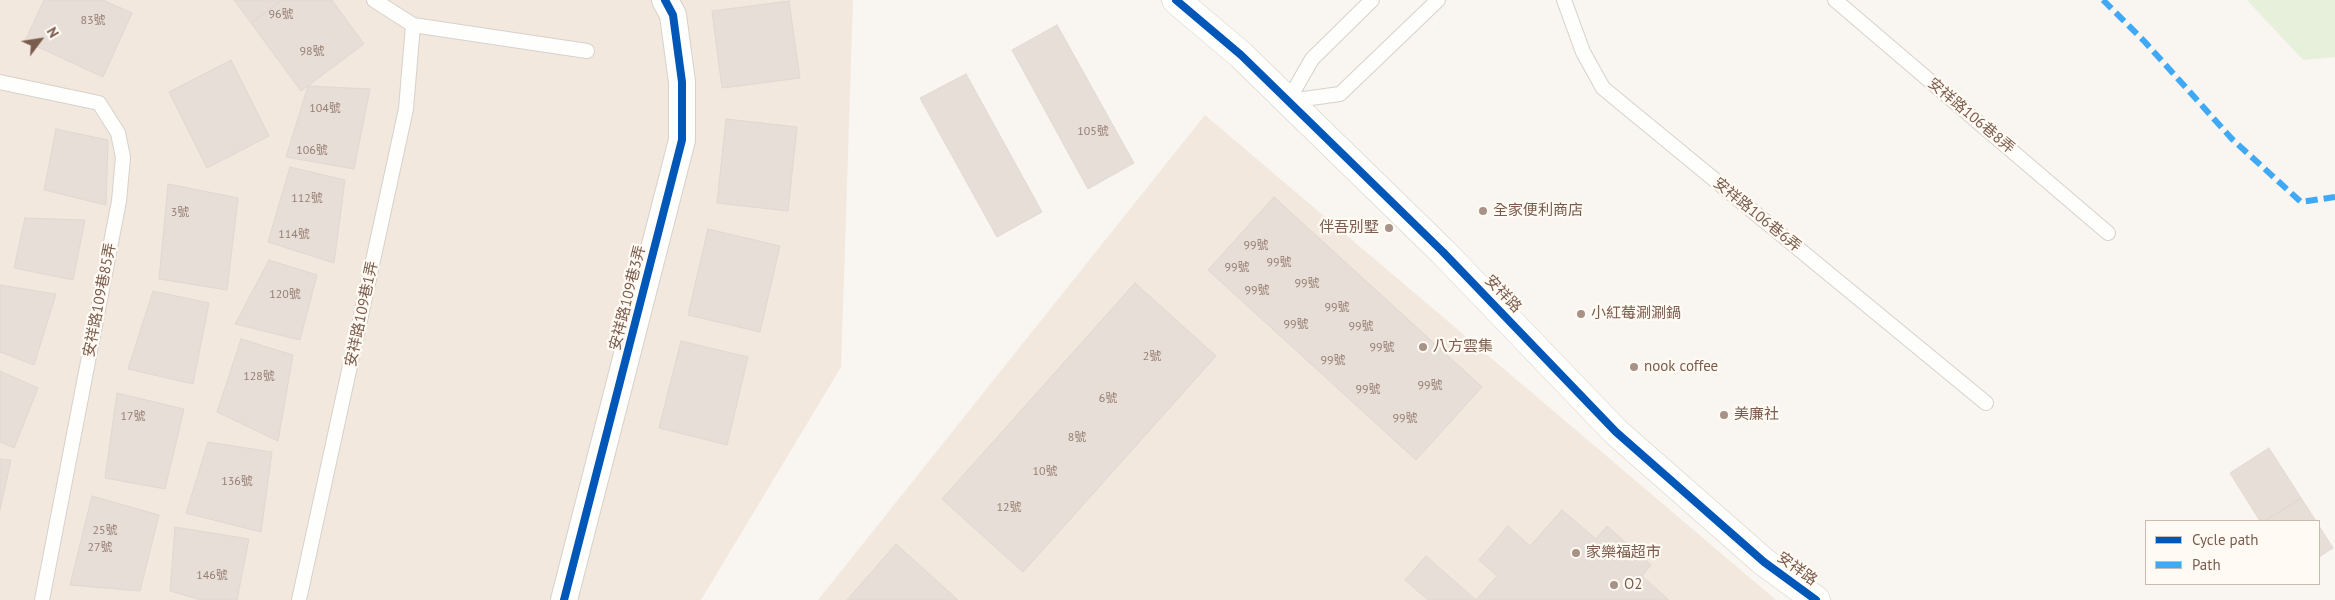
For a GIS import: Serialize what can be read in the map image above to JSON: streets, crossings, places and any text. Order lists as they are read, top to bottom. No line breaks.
{"streets":{"street":["安祥路","安祥路109巷3弄"],"lane":["安祥路106巷8弄","安祥路106巷6弄","安祥路109巷85弄","安祥路109巷1弄"]},"places":["全家便利商店","伴吾別墅","小紅莓涮涮鍋","八方雲集","nook coffee","美廉社","家樂福超市","O2"],"house_numbers":["96號","83號","98號","104號","105號","106號","112號","3號","114號","99號","99號","99號","99號","99號","120號","99號","99號","99號","99號","2號","99號","128號","99號","99號","6號","17號","99號","8號","10號","136號","12號","25號","27號","146號"],"legend":["Cycle path","Path"],"north":"top right"}
